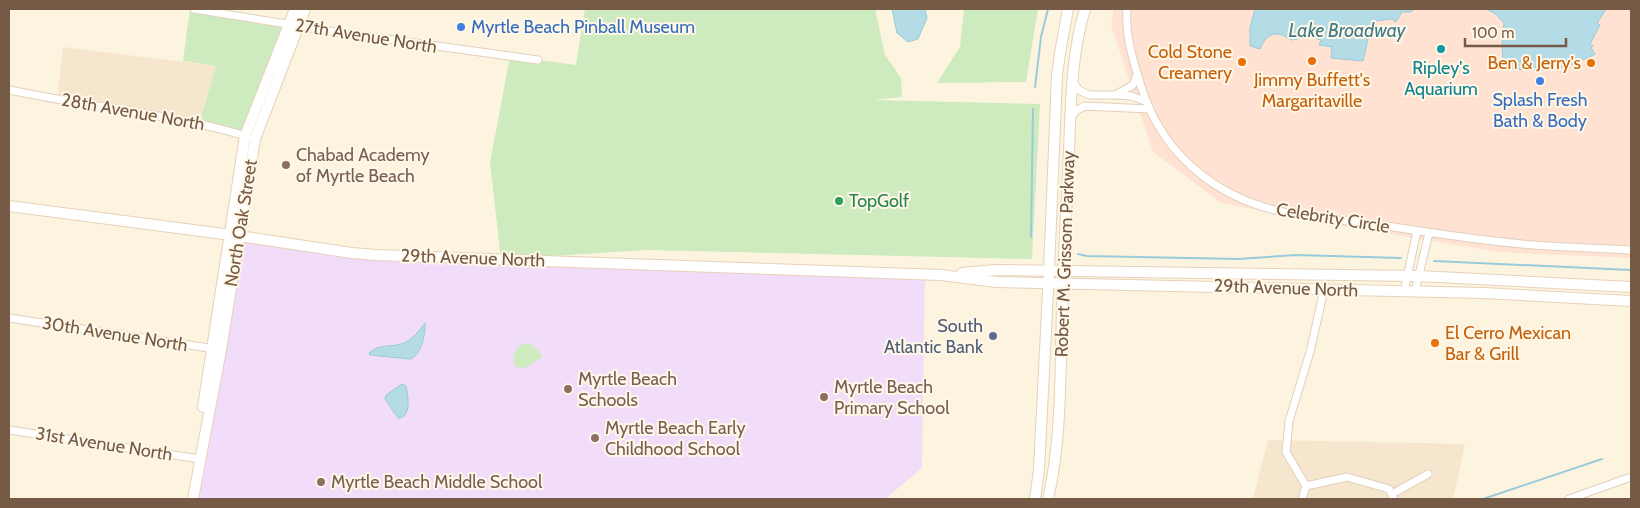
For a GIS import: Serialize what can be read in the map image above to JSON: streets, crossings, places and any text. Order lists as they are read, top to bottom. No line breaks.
{"streets":{"main road":["North Oak Street","Robert M. Grissom Parkway","29th Avenue North"],"street":["27th Avenue North","28th Avenue North","Celebrity Circle","30th Avenue North","31st Avenue North"]},"crossings":[["27th Avenue North","North Oak Street"],["28th Avenue North","North Oak Street"],["North Oak Street","29th Avenue North"],["North Oak Street","30th Avenue North"],["North Oak Street","31st Avenue North"],["Robert M. Grissom Parkway","29th Avenue North"]],"water":["Lake Broadway"],"places":["Myrtle Beach Pinball Museum","Ripley's Aquarium","Jimmy Buffett's Margaritaville","Cold Stone Creamery","Ben & Jerry's","Splash Fresh Bath & Body","Chabad Academy of Myrtle Beach","TopGolf","South Atlantic Bank","El Cerro Mexican Bar & Grill","Myrtle Beach Schools","Myrtle Beach Primary School","Myrtle Beach Early Childhood School","Myrtle Beach Middle School"],"scale_bar":"100 m"}
